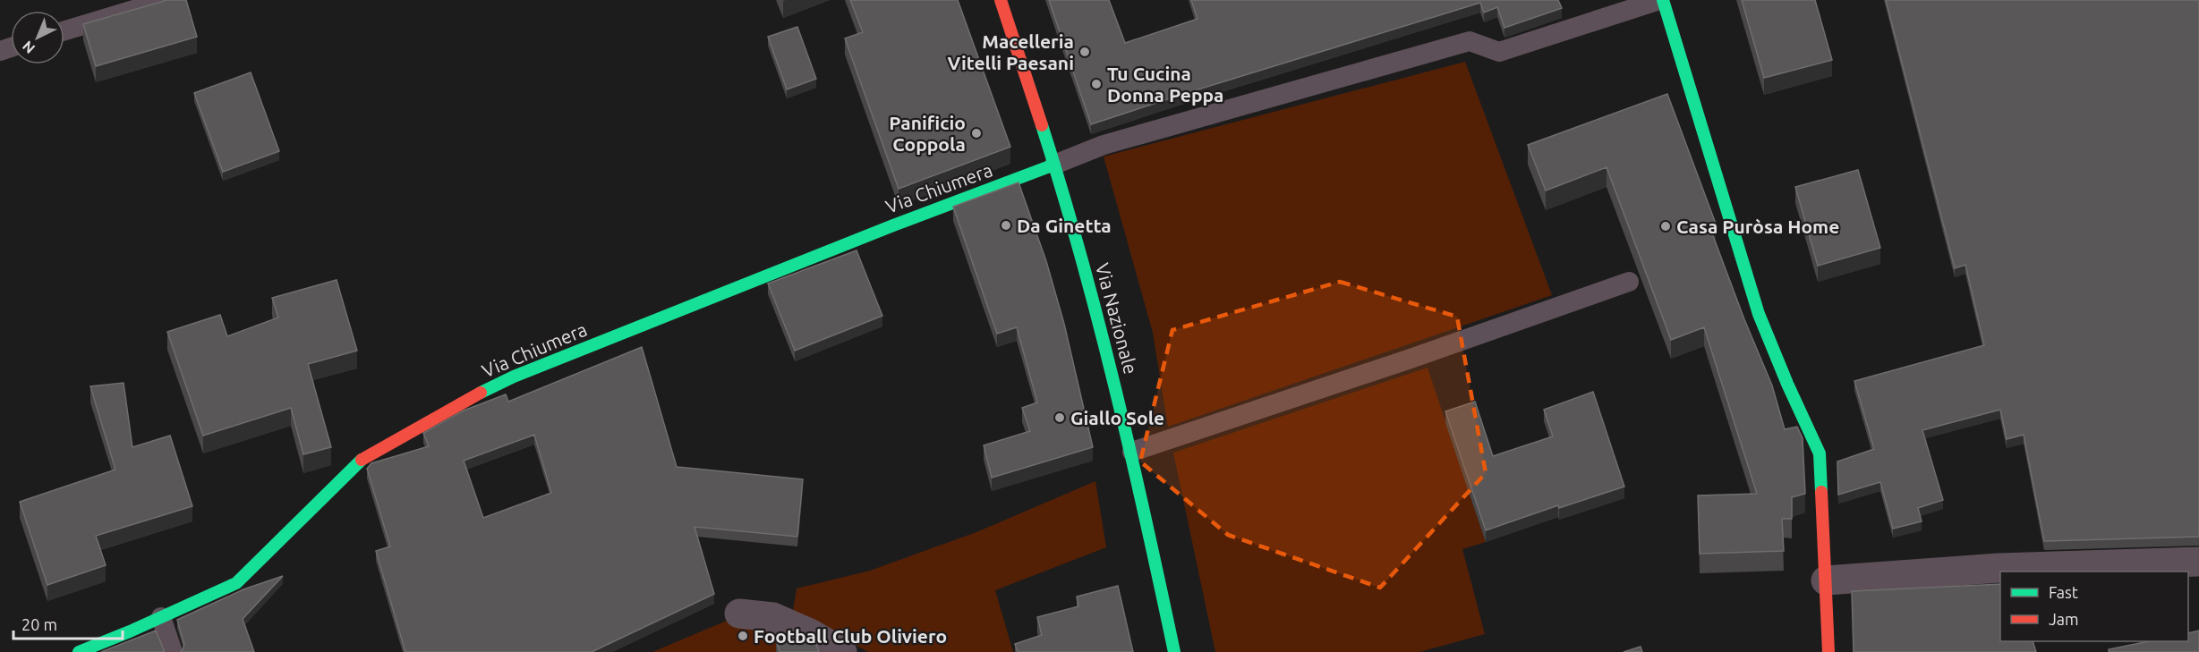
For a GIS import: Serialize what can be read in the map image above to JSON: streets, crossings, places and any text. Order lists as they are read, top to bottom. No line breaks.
{"streets":{"street":["Via Chiumera","Via Nazionale"]},"crossings":[["Via Chiumera","Via Nazionale"]],"places":["Macelleria Vitelli Paesani","Tu Cucina Donna Peppa","Panificio Coppola","Da Ginetta","Casa Puròsa Home","Giallo Sole","Football Club Oliviero"],"legend":["Fast","Jam"],"scale_bar":"20 m","north":"bottom left"}
